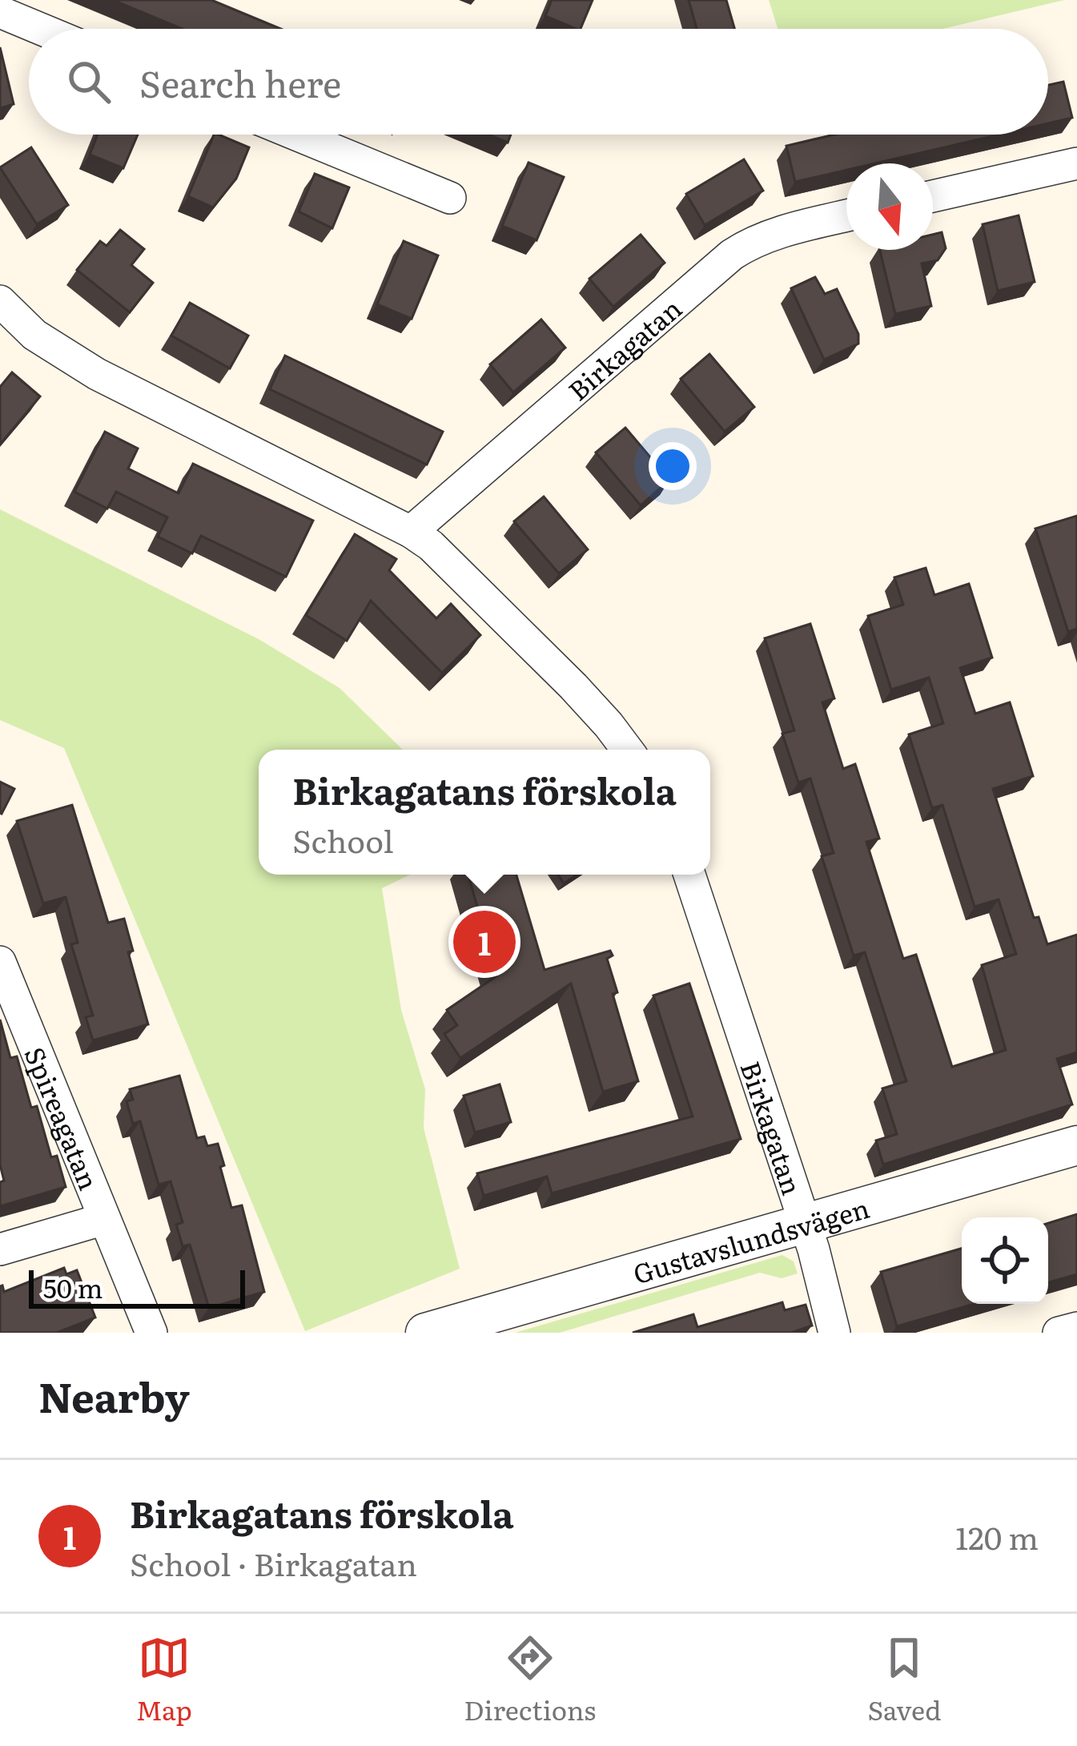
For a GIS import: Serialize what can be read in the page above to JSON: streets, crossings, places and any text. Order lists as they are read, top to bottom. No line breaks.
{"streets":{"street":["Birkagatan","Spireagatan","Gustavslundsvägen"]},"crossings":[["Birkagatan","Gustavslundsvägen"]],"scale_bar":"50 m","north":"bottom","page":{"search":"Search here","popup":["Birkagatans förskola","School"],"pins":"1","scale":"50 m","heading":"Nearby","list":[{"mark":"1","name":"Birkagatans förskola","note":"School · Birkagatan","value":"120 m"}],"nav":["Map","Directions","Saved"]}}
